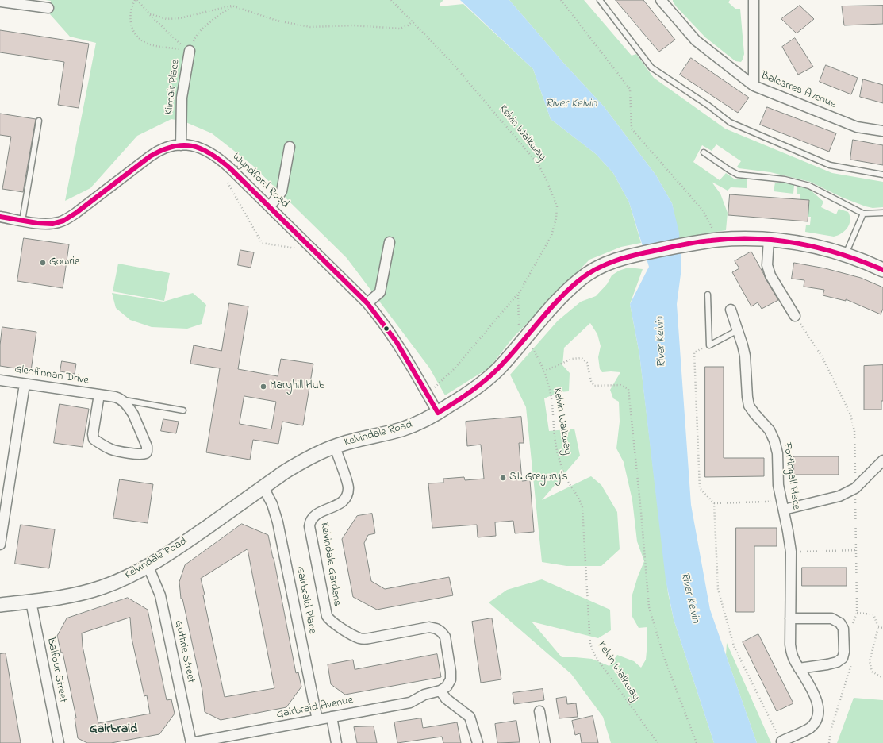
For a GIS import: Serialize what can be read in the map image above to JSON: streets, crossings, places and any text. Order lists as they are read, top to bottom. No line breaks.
{"streets":{"street":["Kilmair Place","Balcarres Avenue","Wyndford Road","Glenfinnan Drive","Kelvindale Road","Fortingall Place","Kelvindale Gardens","Gairbraid Place","Guthrie Street","Balfour Street","Gairbraid Avenue"],"path":["Kelvin Walkway"]},"crossings":[["Kilmair Place","Wyndford Road"],["Kelvin Walkway","Kelvindale Road"],["Wyndford Road","Kelvindale Road"],["Kelvindale Road","Kelvindale Gardens"],["Kelvindale Road","Gairbraid Place"],["Kelvindale Road","Guthrie Street"],["Kelvindale Road","Balfour Street"],["Kelvindale Gardens","Gairbraid Avenue"],["Gairbraid Place","Gairbraid Avenue"],["Guthrie Street","Gairbraid Avenue"]],"districts":["Gairbraid"],"water":["River Kelvin"],"places":["Gowrie","Maryhill Hub","St. Gregory's"]}
